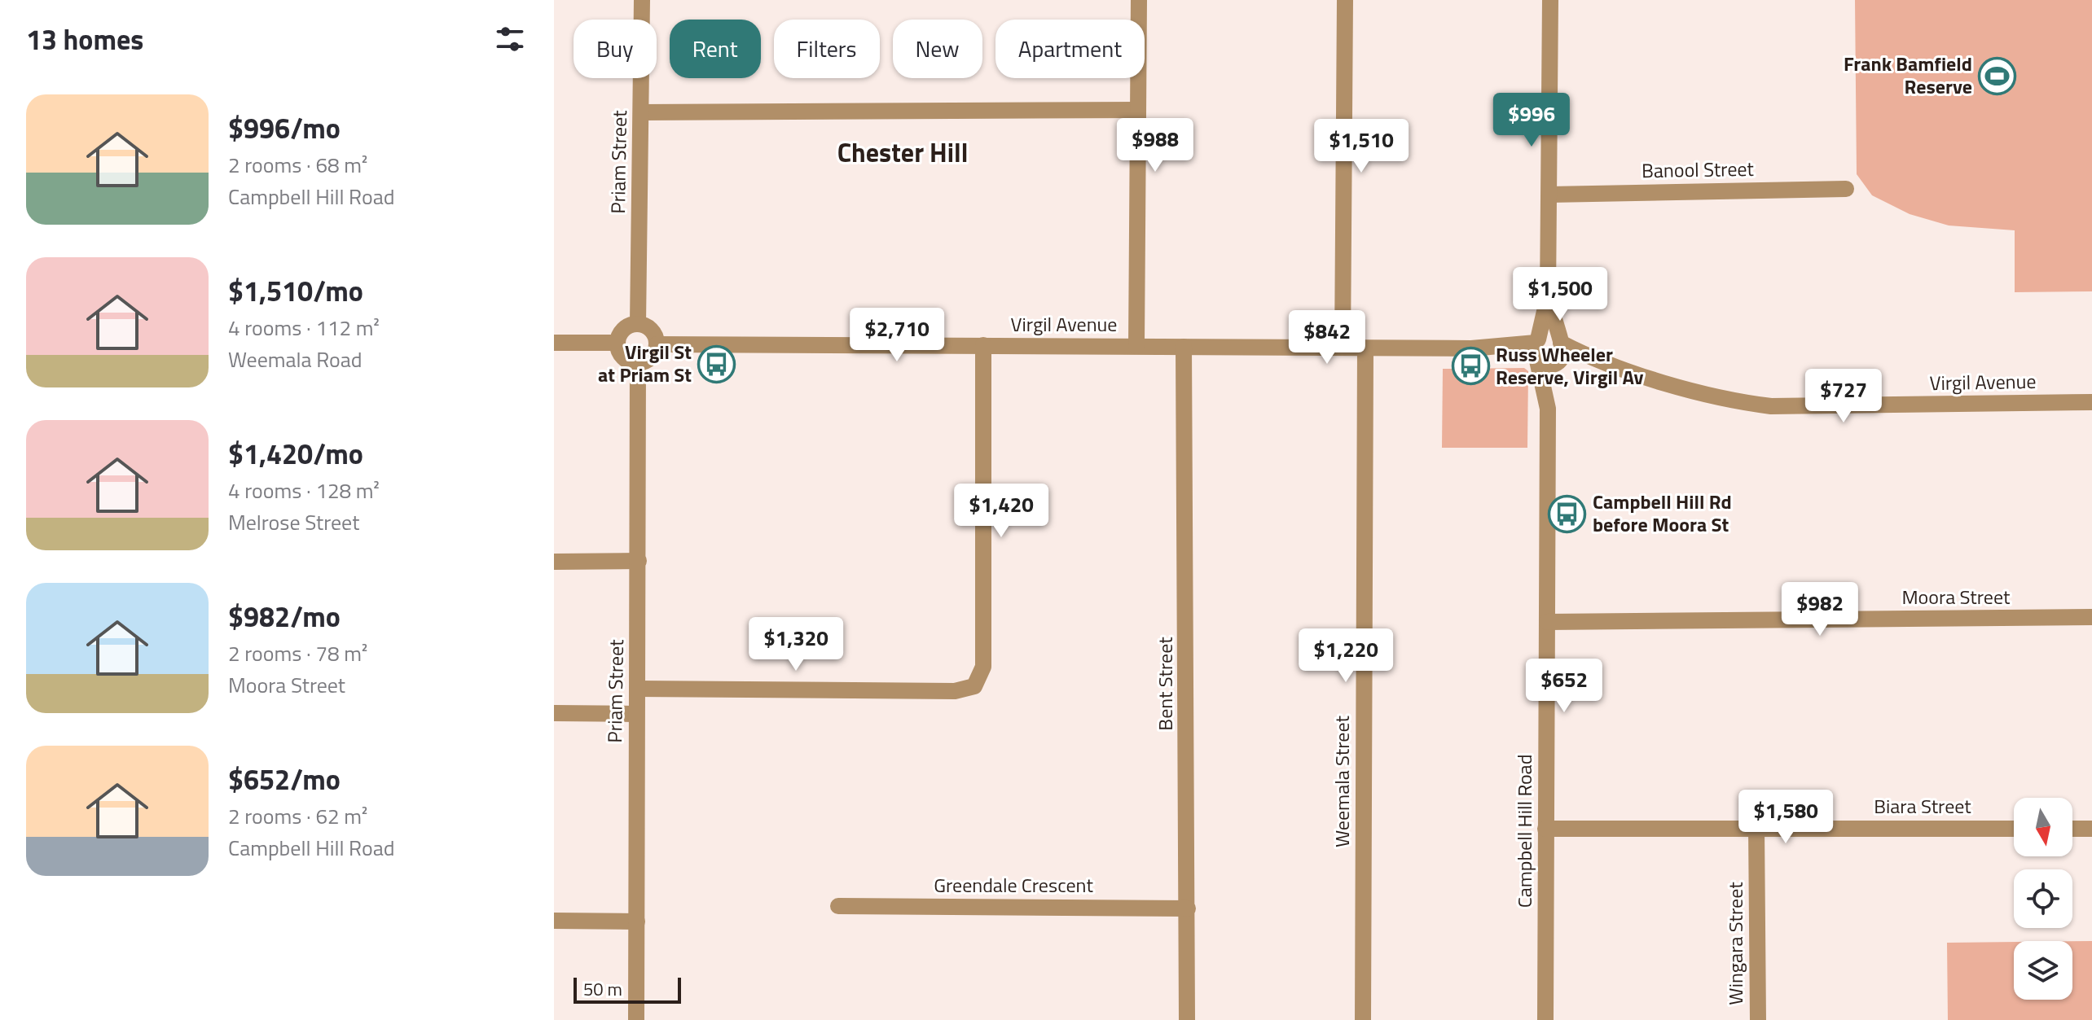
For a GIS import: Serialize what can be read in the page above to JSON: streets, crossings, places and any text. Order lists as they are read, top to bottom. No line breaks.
{"streets":{"street":["Priam Street","Banool Street","Virgil Avenue","Moora Street","Bent Street","Weemala Street","Biara Street","Campbell Hill Road","Greendale Crescent","Wingara Street"]},"crossings":[["Priam Street","Virgil Avenue"],["Banool Street","Campbell Hill Road"],["Virgil Avenue","Bent Street"],["Virgil Avenue","Weemala Street"],["Virgil Avenue","Campbell Hill Road"],["Moora Street","Campbell Hill Road"],["Bent Street","Greendale Crescent"],["Biara Street","Campbell Hill Road"],["Biara Street","Wingara Street"]],"districts":["Chester Hill"],"places":{"sports":["Frank Bamfield Reserve"],"bus stop":["Virgil St at Priam St","Russ Wheeler Reserve, Virgil Av","Campbell Hill Rd before Moora St"]},"scale_bar":"50 m","north":"bottom","page":{"heading":"13 homes","chip":["Buy","Rent","Filters","New","Apartment"],"list":[{"name":"$996/mo","note":"2 rooms · 68 m² · Campbell Hill Road"},{"name":"$1,510/mo","note":"4 rooms · 112 m² · Weemala Road"},{"name":"$1,420/mo","note":"4 rooms · 128 m² · Melrose Street"},{"name":"$982/mo","note":"2 rooms · 78 m² · Moora Street"},{"name":"$652/mo","note":"2 rooms · 62 m² · Campbell Hill Road"}],"price":["$996","$988","$1,510","$1,500","$2,710","$842","$727","$1,420","$982","$1,320","$1,220","$652","$1,580"],"scale":"50 m"}}
